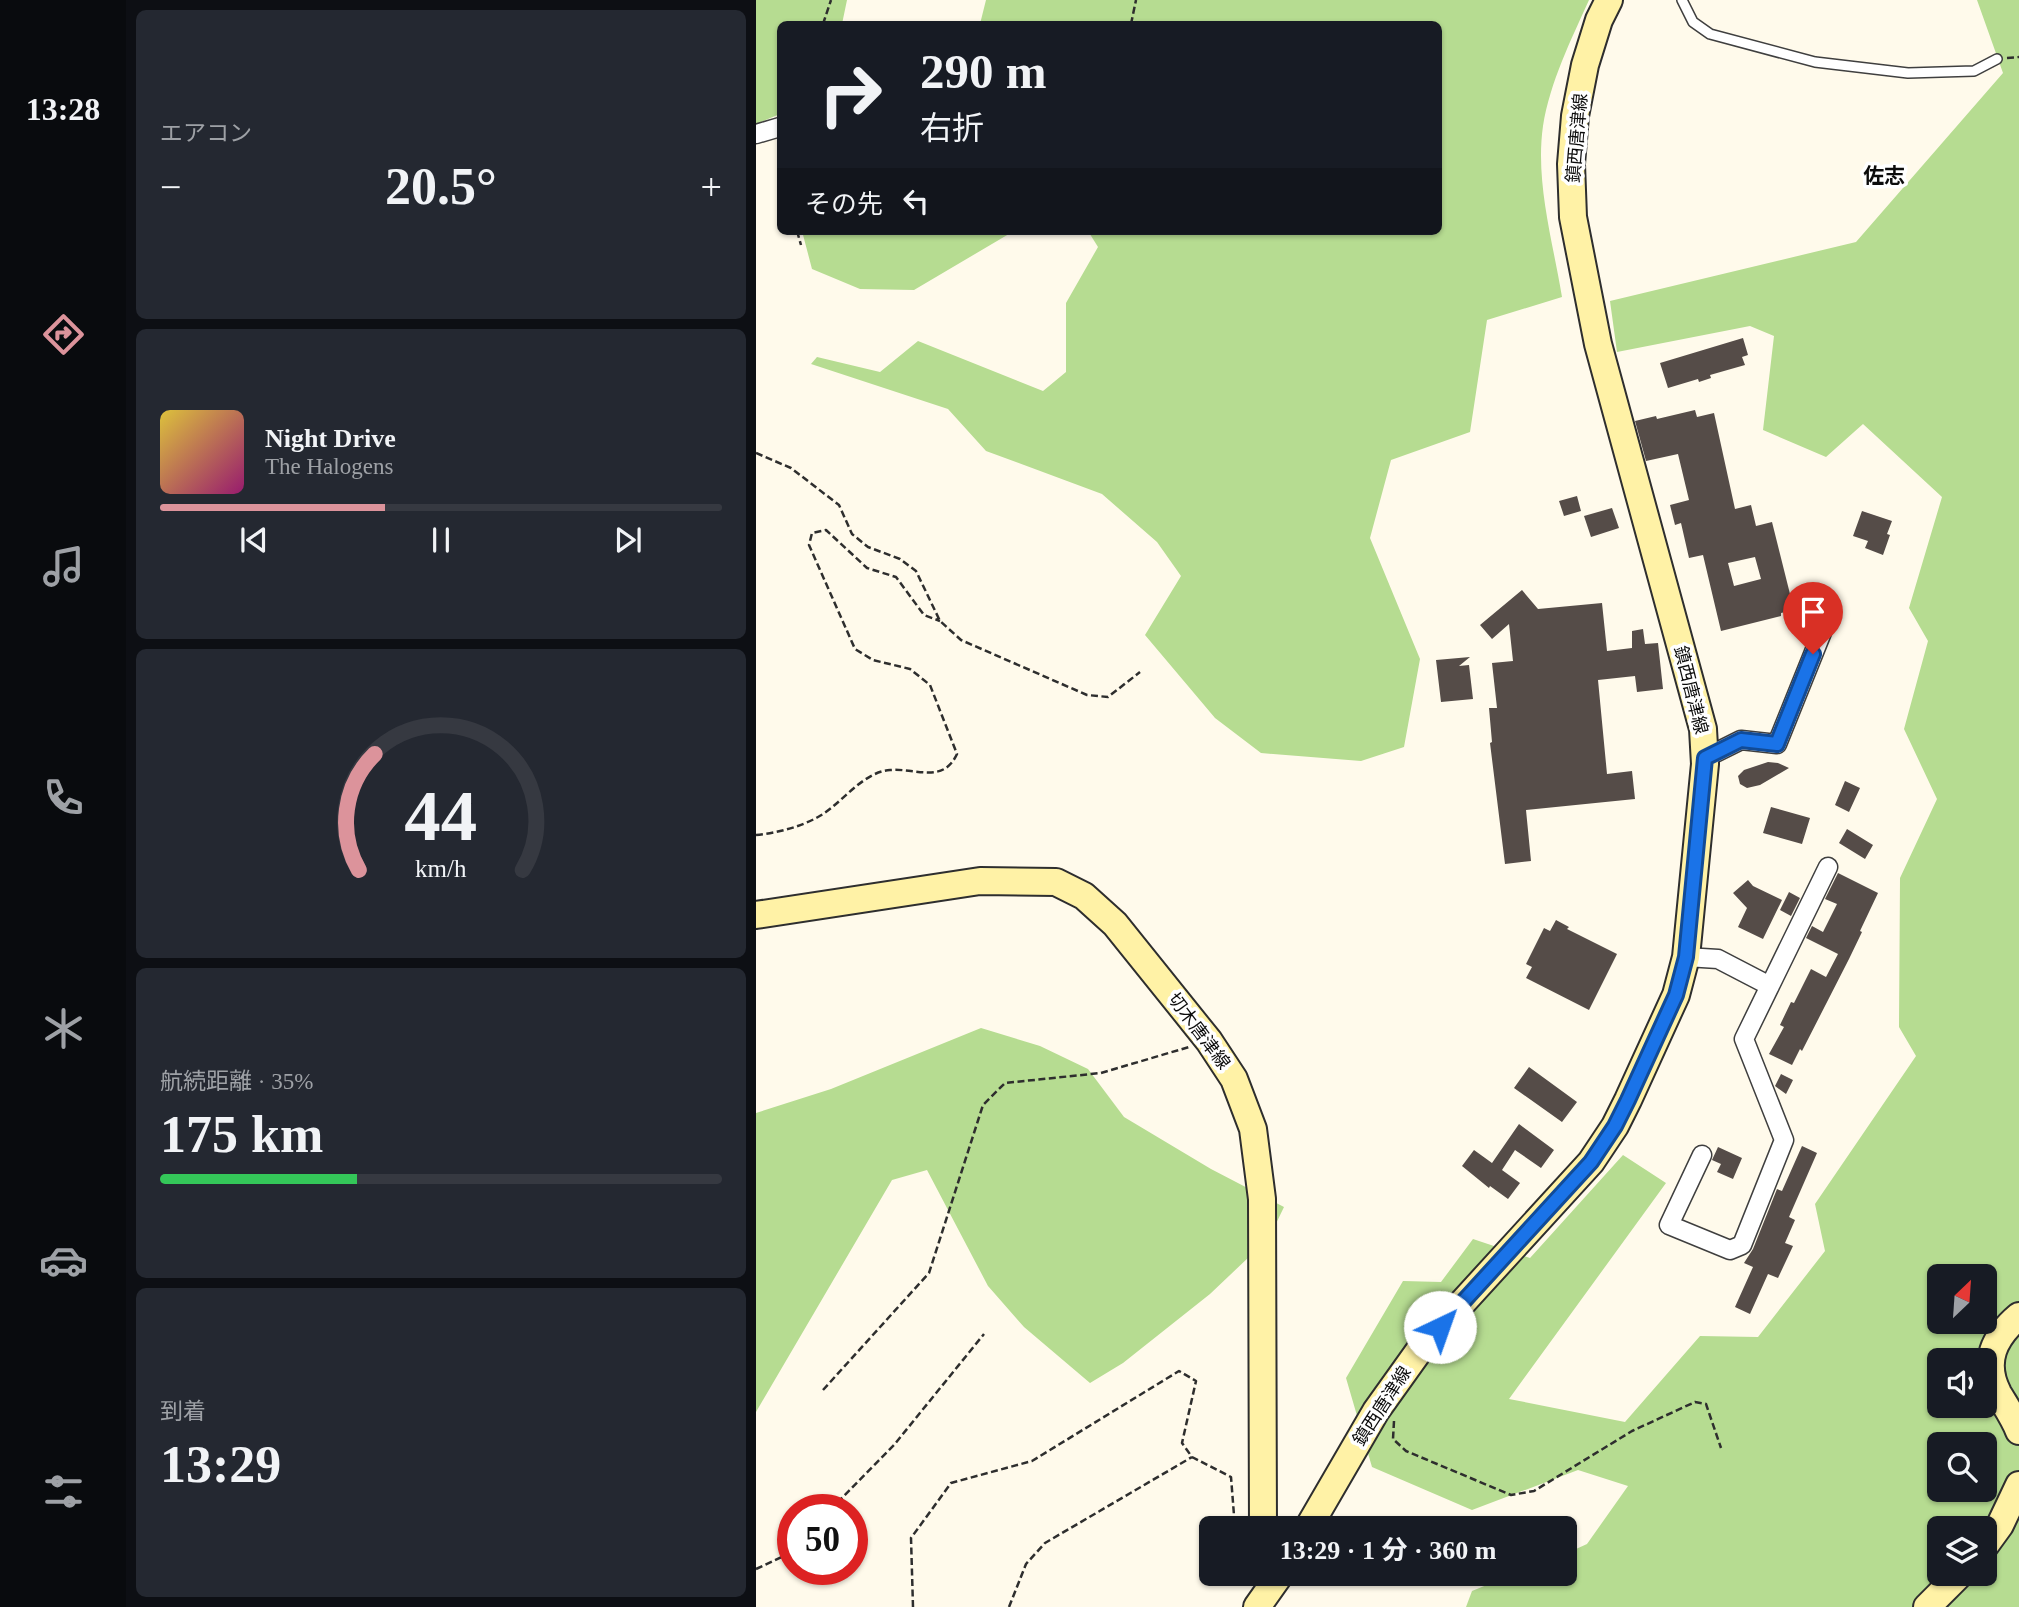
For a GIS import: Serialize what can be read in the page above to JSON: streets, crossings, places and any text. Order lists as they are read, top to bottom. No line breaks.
{"streets":{"main road":["鎮西唐津線","切木唐津線"]},"districts":["佐志"],"north":"top right","page":{"tabs":"13:28","tile":["エアコン",["航続距離 · 35%","175 km"],["到着","13:29"]],"turn":["290 m","右折"],"heat":["−","20.5°","+"],"then":"その先","song":["Night Drive","The Halogens"],"limit":"50","trip":"13:29 · 1 分 · 360 m","gauge":["44","km/h"]}}
